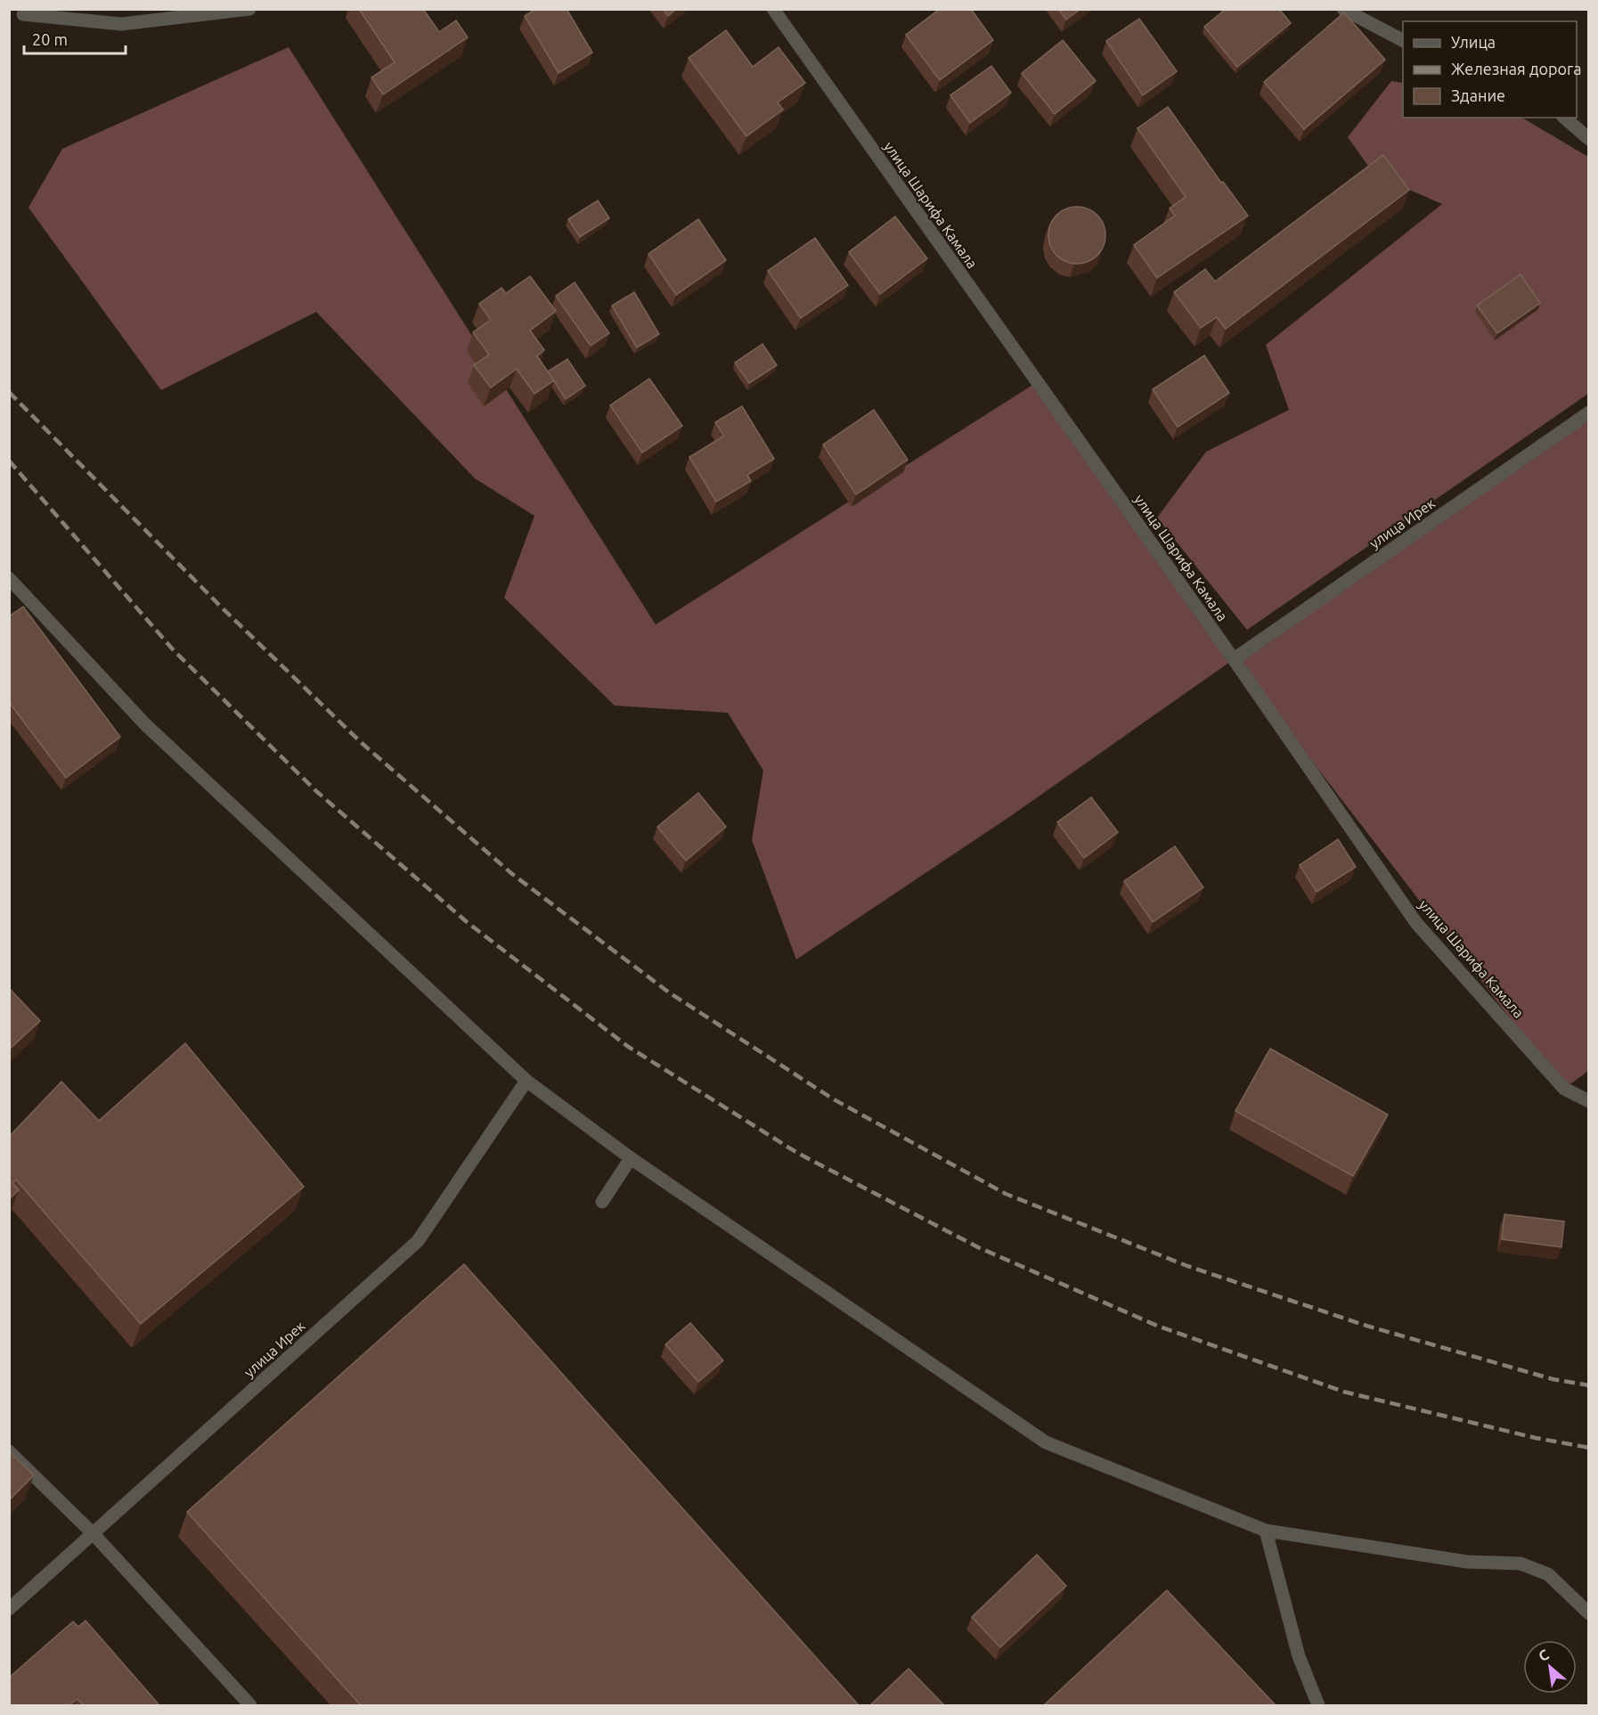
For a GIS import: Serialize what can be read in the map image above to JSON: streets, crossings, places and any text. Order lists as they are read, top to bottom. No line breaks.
{"streets":{"street":["улица Шарифа Камала","улица Ирек"]},"crossings":[["улица Шарифа Камала","улица Ирек"]],"legend":["Улица","Железная дорога","Здание"],"scale_bar":"20 m","north":"top left"}
